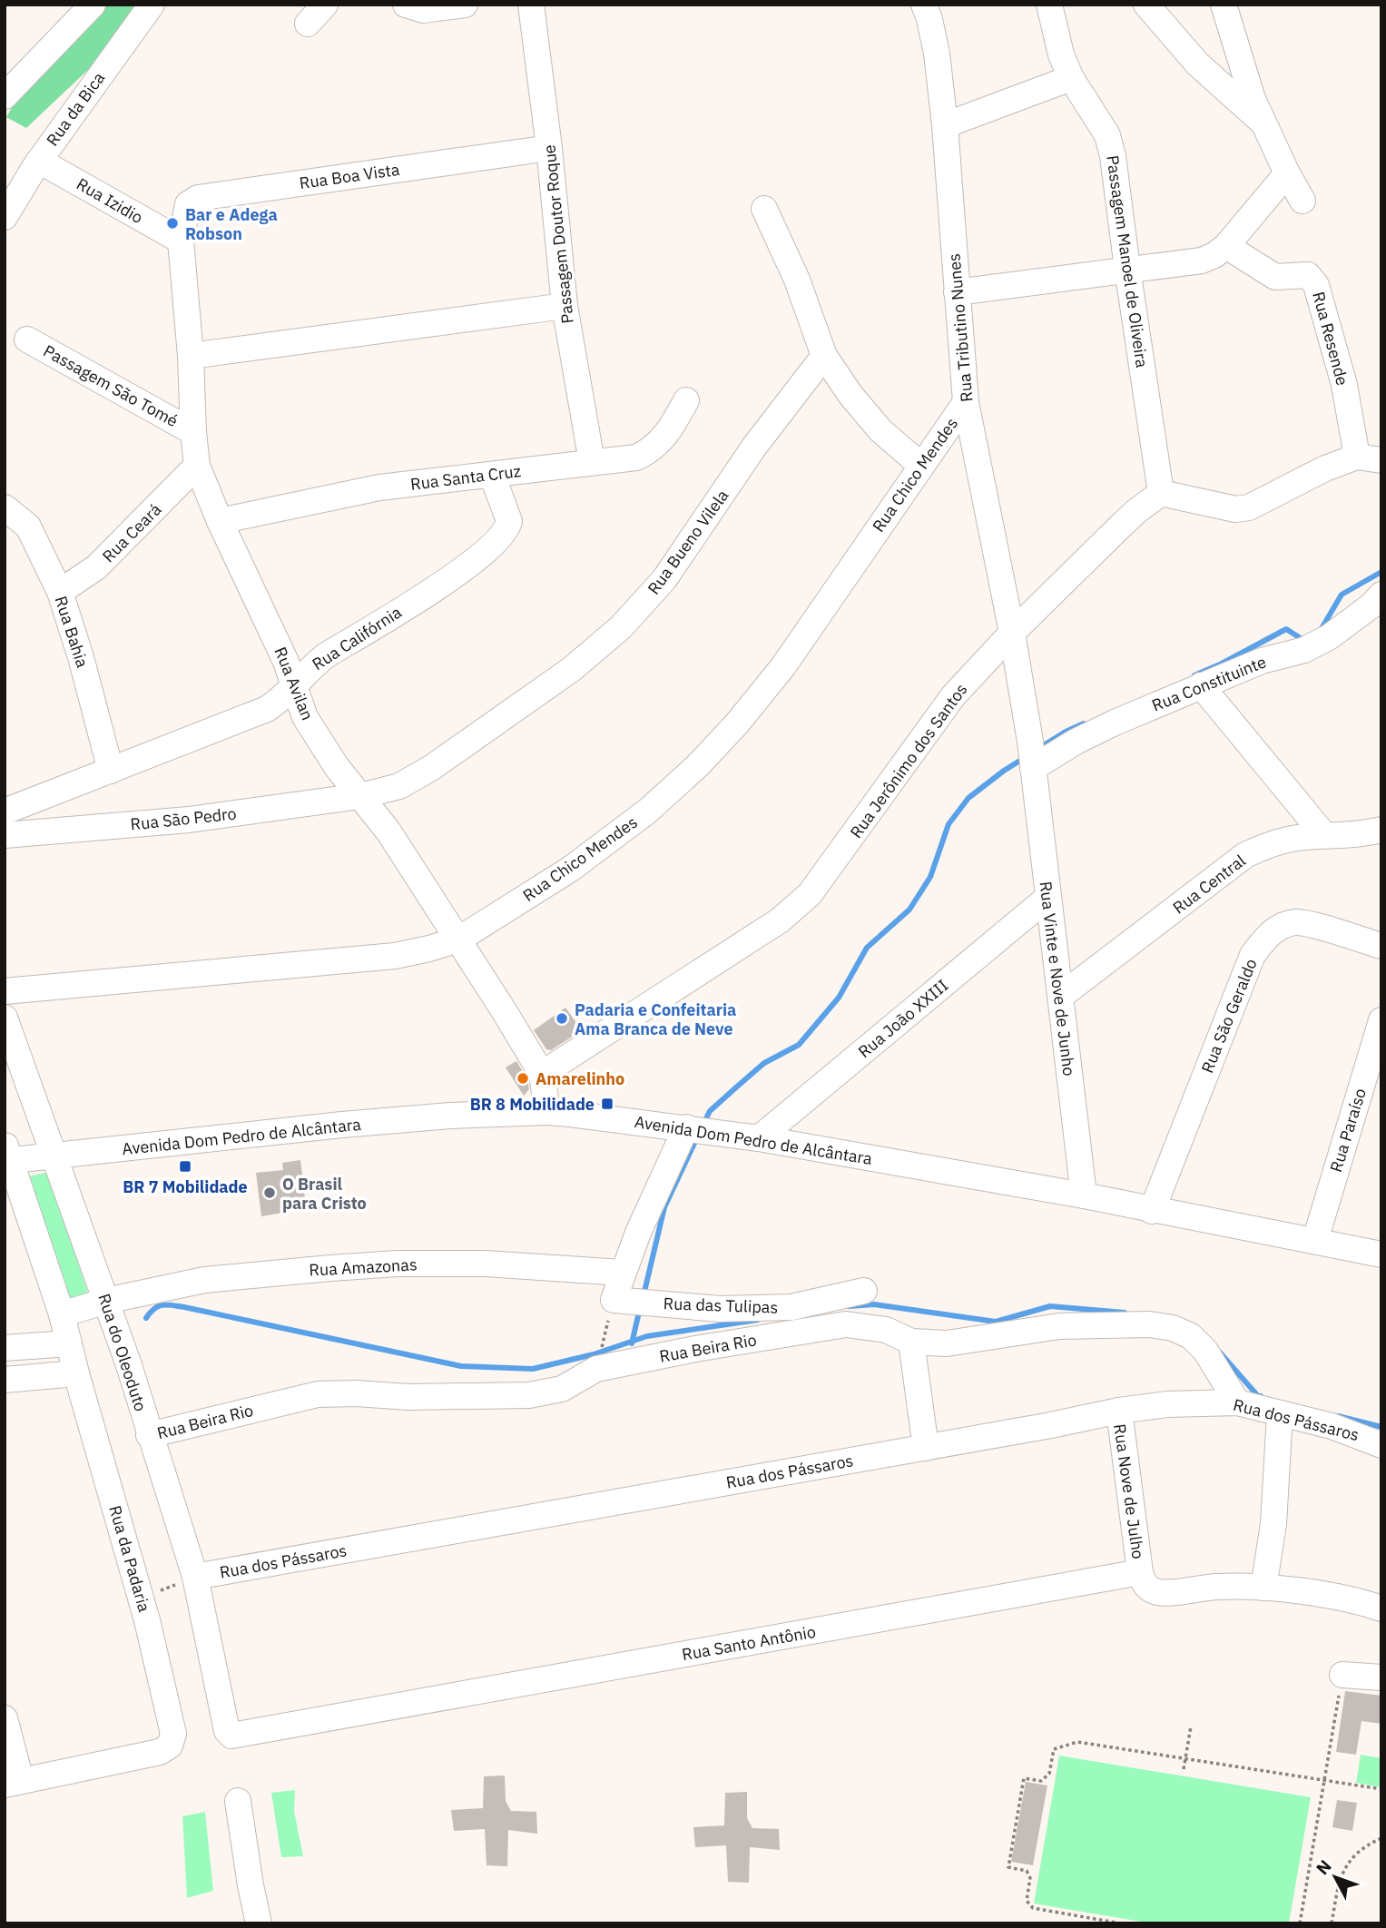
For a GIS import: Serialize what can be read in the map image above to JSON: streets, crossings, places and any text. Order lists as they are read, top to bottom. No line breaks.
{"streets":{"street":["Rua da Bica","Rua Boa Vista","Rua Izidio","Passagem Doutor Roque","Passagem Manoel de Oliveira","Rua Tributino Nunes","Rua Resende","Passagem São Tomé","Rua Chico Mendes","Rua Santa Cruz","Rua Ceará","Rua Bueno Vilela","Rua Bahia","Rua Califórnia","Rua Avilan","Rua Constituinte","Rua Jerônimo dos Santos","Rua São Pedro","Rua Central","Rua Vinte e Nove de Junho","Rua São Geraldo","Rua João XXIII","Rua Paraíso","Avenida Dom Pedro de Alcântara","Rua Amazonas","Rua das Tulipas","Rua Beira Rio","Rua do Oleoduto","Rua dos Pássaros","Rua Nove de Julho","Rua da Padaria","Rua Santo Antônio"]},"crossings":[["Rua da Bica","Rua Izidio"],["Rua Boa Vista","Rua Izidio"],["Rua Boa Vista","Passagem Doutor Roque"],["Rua Boa Vista","Rua Avilan"],["Rua Izidio","Rua Avilan"],["Passagem Doutor Roque","Rua Santa Cruz"],["Passagem Manoel de Oliveira","Rua Jerônimo dos Santos"],["Rua Tributino Nunes","Rua Chico Mendes"],["Rua Tributino Nunes","Rua Constituinte"],["Rua Tributino Nunes","Rua Jerônimo dos Santos"],["Rua Tributino Nunes","Rua Vinte e Nove de Junho"],["Passagem São Tomé","Rua Avilan"],["Rua Chico Mendes","Rua Avilan"],["Rua Santa Cruz","Rua Califórnia"],["Rua Santa Cruz","Rua Avilan"],["Rua Ceará","Rua Bahia"],["Rua Ceará","Rua Avilan"],["Rua Bueno Vilela","Rua Avilan"],["Rua Bueno Vilela","Rua São Pedro"],["Rua Bahia","Rua Califórnia"],["Rua Califórnia","Rua Avilan"],["Rua Avilan","Rua Jerônimo dos Santos"],["Rua Avilan","Rua São Pedro"],["Rua Avilan","Avenida Dom Pedro de Alcântara"],["Rua Constituinte","Rua Vinte e Nove de Junho"],["Rua Central","Rua Vinte e Nove de Junho"],["Rua Vinte e Nove de Junho","Rua João XXIII"],["Rua Vinte e Nove de Junho","Avenida Dom Pedro de Alcântara"],["Rua São Geraldo","Avenida Dom Pedro de Alcântara"],["Rua João XXIII","Avenida Dom Pedro de Alcântara"],["Rua Paraíso","Avenida Dom Pedro de Alcântara"],["Avenida Dom Pedro de Alcântara","Rua do Oleoduto"],["Rua Amazonas","Rua do Oleoduto"],["Rua Beira Rio","Rua do Oleoduto"],["Rua Beira Rio","Rua dos Pássaros"],["Rua do Oleoduto","Rua dos Pássaros"],["Rua do Oleoduto","Rua Santo Antônio"],["Rua dos Pássaros","Rua Nove de Julho"],["Rua Nove de Julho","Rua Santo Antônio"]],"places":{"other":["Bar e Adega Robson","Padaria e Confeitaria Ama Branca de Neve","Amarelinho","O Brasil para Cristo"],"transit":["BR 8 Mobilidade","BR 7 Mobilidade"]},"north":"top left"}
